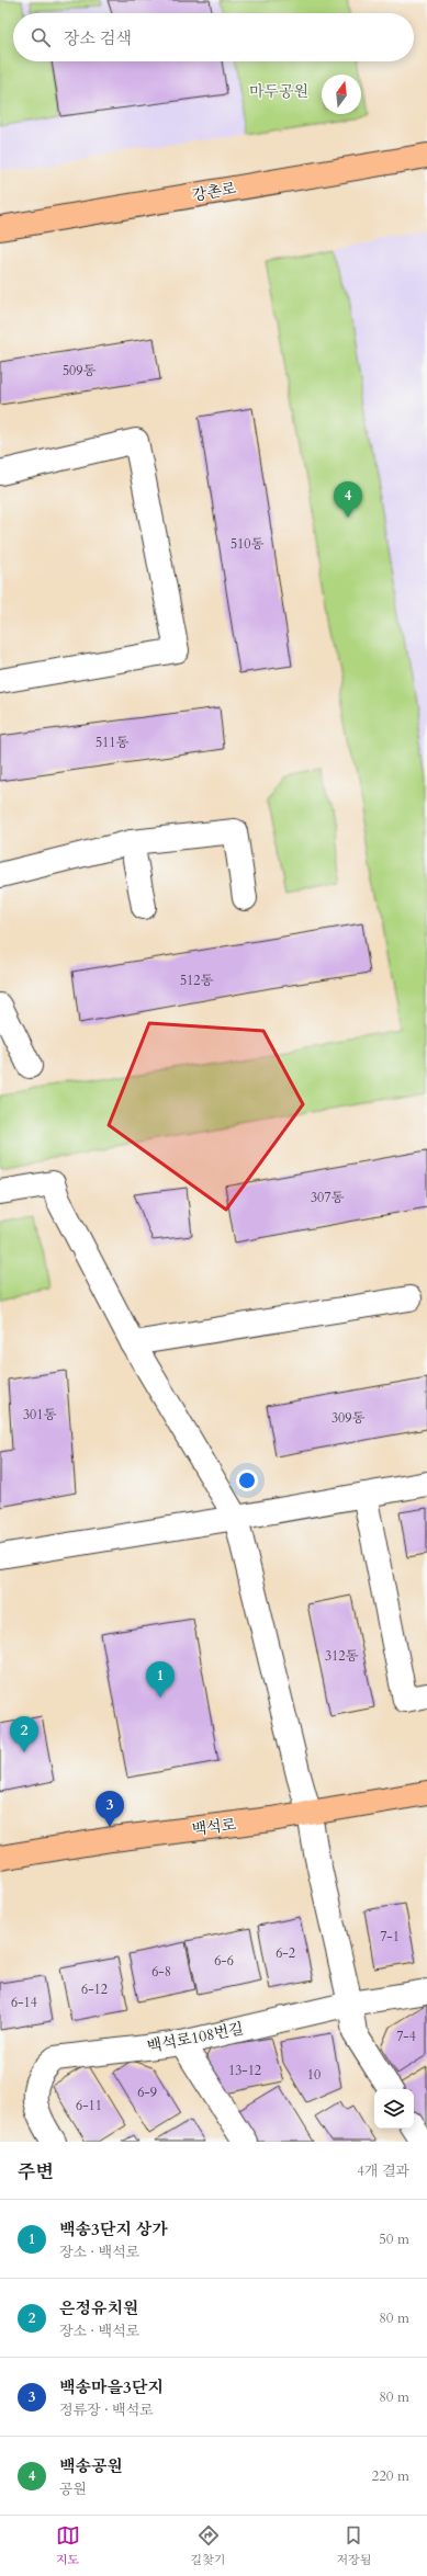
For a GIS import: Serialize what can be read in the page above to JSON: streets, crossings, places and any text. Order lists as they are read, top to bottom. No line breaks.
{"streets":{"main road":["강촌로","백석로"],"street":["백석로108번길"]},"parks":["마두공원"],"house_numbers":["509동","510동","511동","512동","307동","301동","309동","312동","7-1","6-2","6-6","6-8","6-12","6-14","7-4","13-12","10","6-9","6-11"],"north":"top","page":{"search":"장소 검색","pins":["4","1","2","3"],"heading":["주변","4개 결과"],"list":[{"mark":"1","name":"백송3단지 상가","note":"장소 · 백석로","value":"50 m"},{"mark":"2","name":"은정유치원","note":"장소 · 백석로","value":"80 m"},{"mark":"3","name":"백송마을3단지","note":"정류장 · 백석로","value":"80 m"},{"mark":"4","name":"백송공원","note":"공원","value":"220 m"}],"nav":["지도","길찾기","저장됨"]}}
